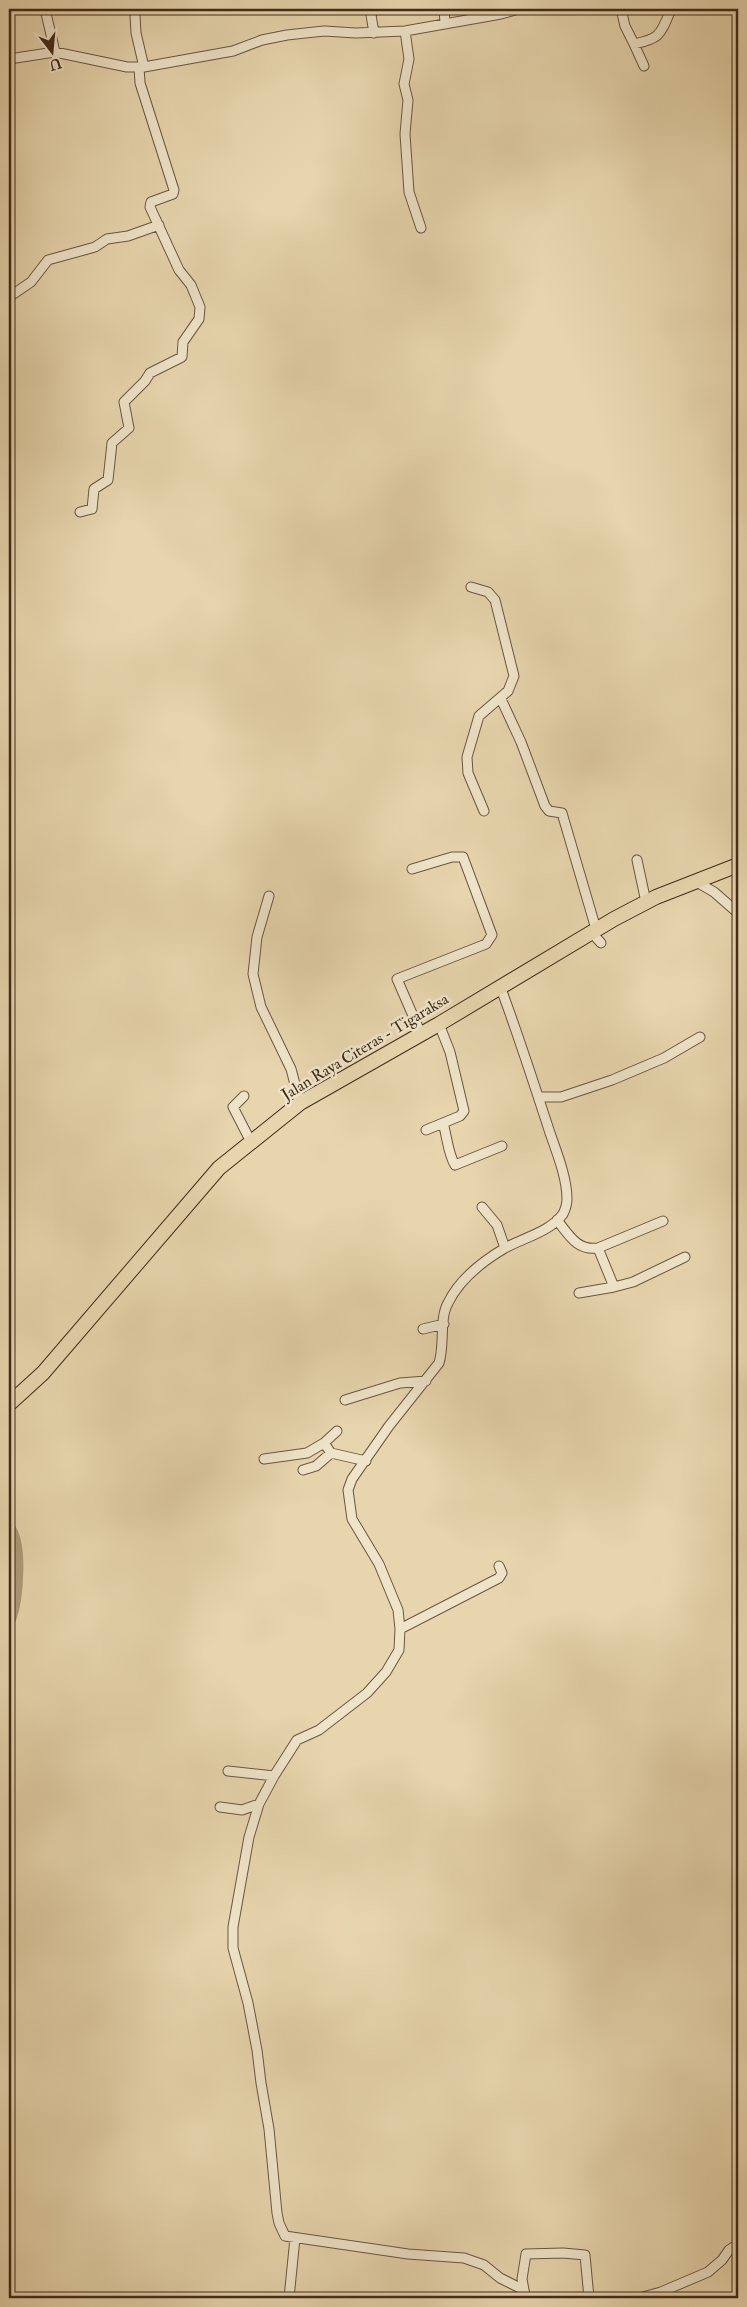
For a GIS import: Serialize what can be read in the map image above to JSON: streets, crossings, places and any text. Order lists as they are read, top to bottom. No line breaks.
{"streets":{"main road":["Jalan Raya Citeras - Tigaraksa"]},"north":"bottom"}
